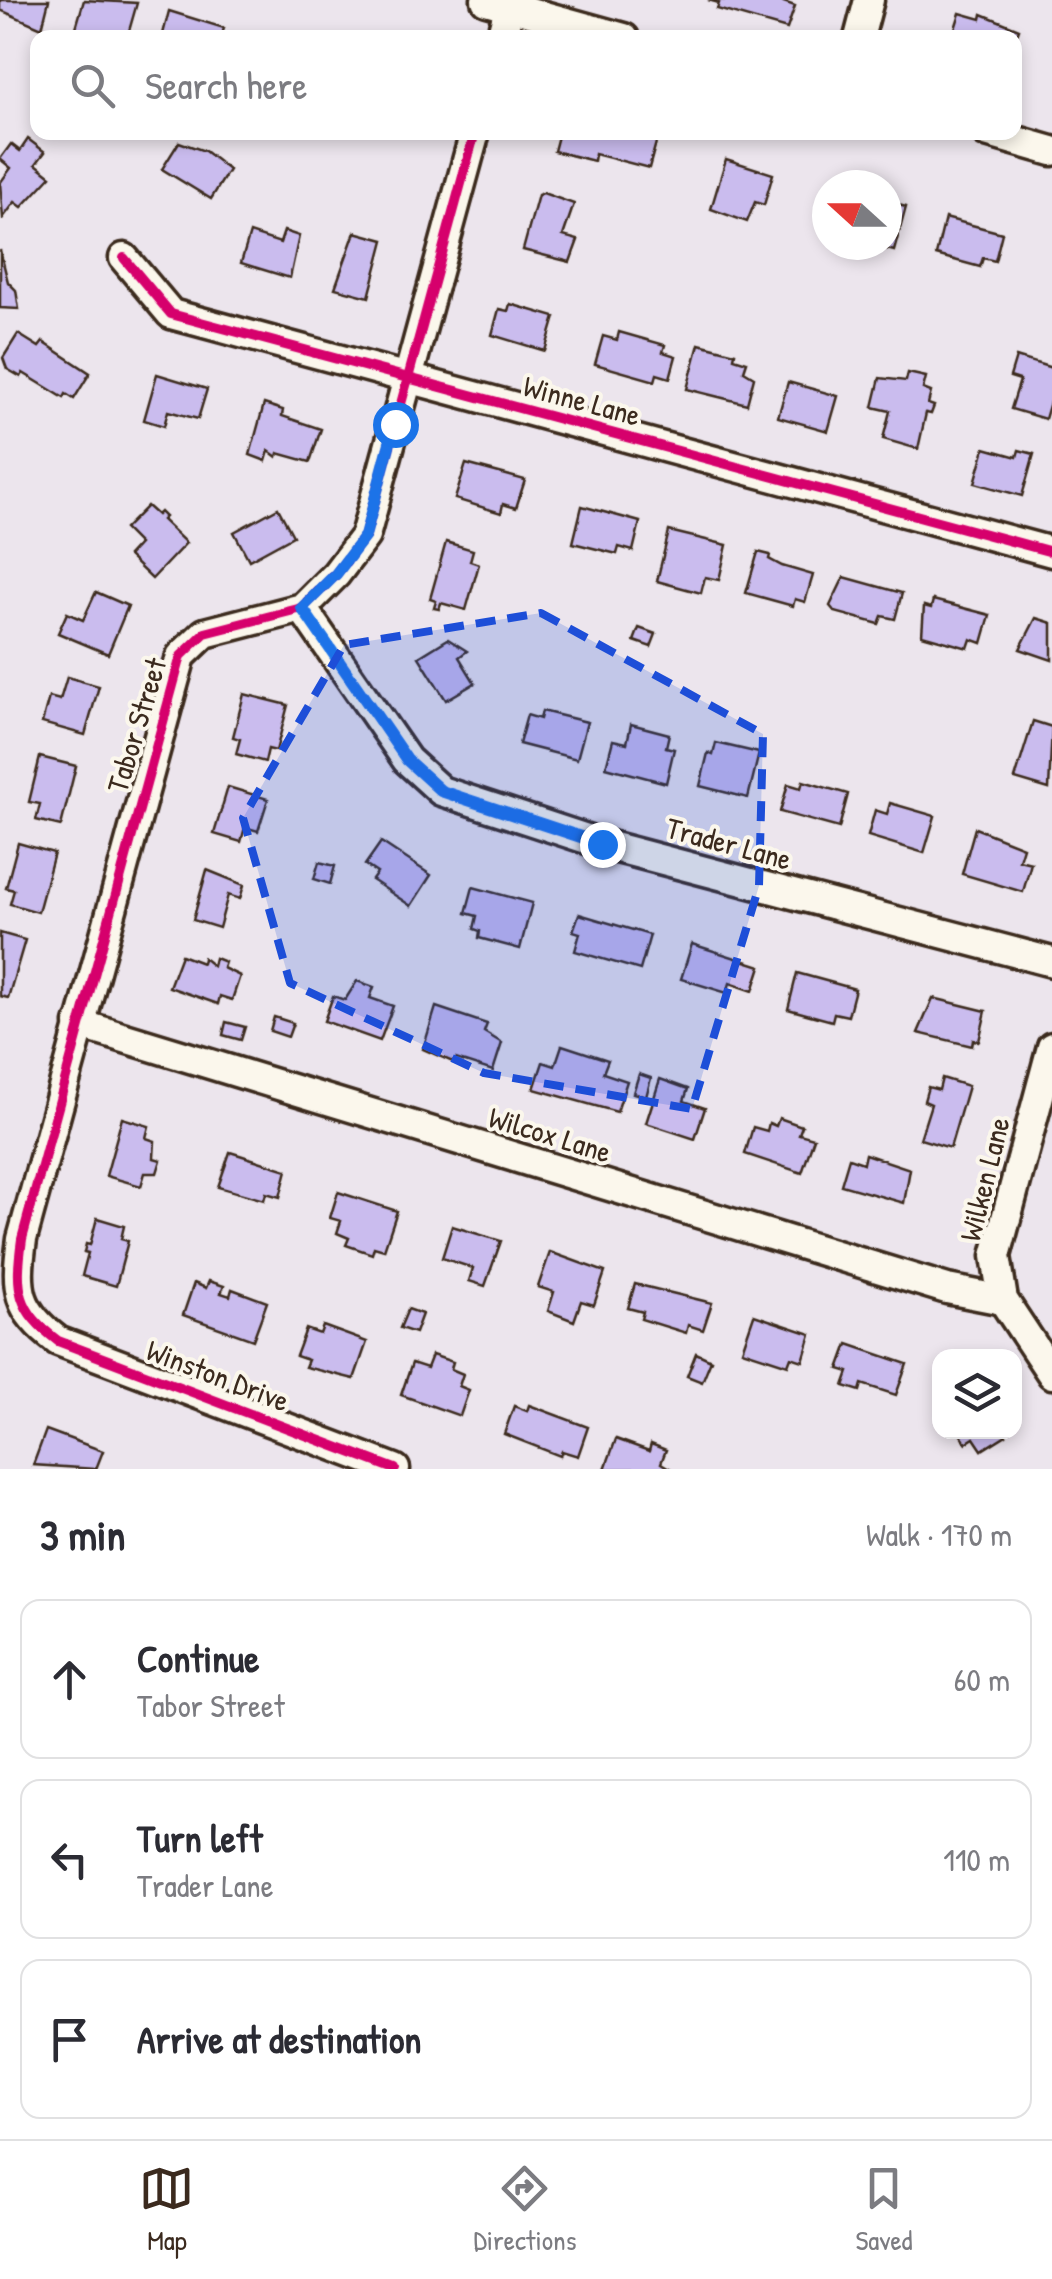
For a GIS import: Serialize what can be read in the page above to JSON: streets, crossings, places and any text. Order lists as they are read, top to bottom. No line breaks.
{"streets":{"street":["Winne Lane","Tabor Street","Trader Lane","Wilcox Lane","Wilken Lane","Winston Drive"]},"crossings":[["Tabor Street","Trader Lane"],["Tabor Street","Wilcox Lane"],["Tabor Street","Winston Drive"],["Wilcox Lane","Wilken Lane"]],"north":"left","page":{"search":"Search here","heading":["3 min","Walk · 170 m"],"list":[["Continue","Tabor Street","60 m"],["Turn left","Trader Lane","110 m"],"Arrive at destination"],"nav":["Map","Directions","Saved"]}}
